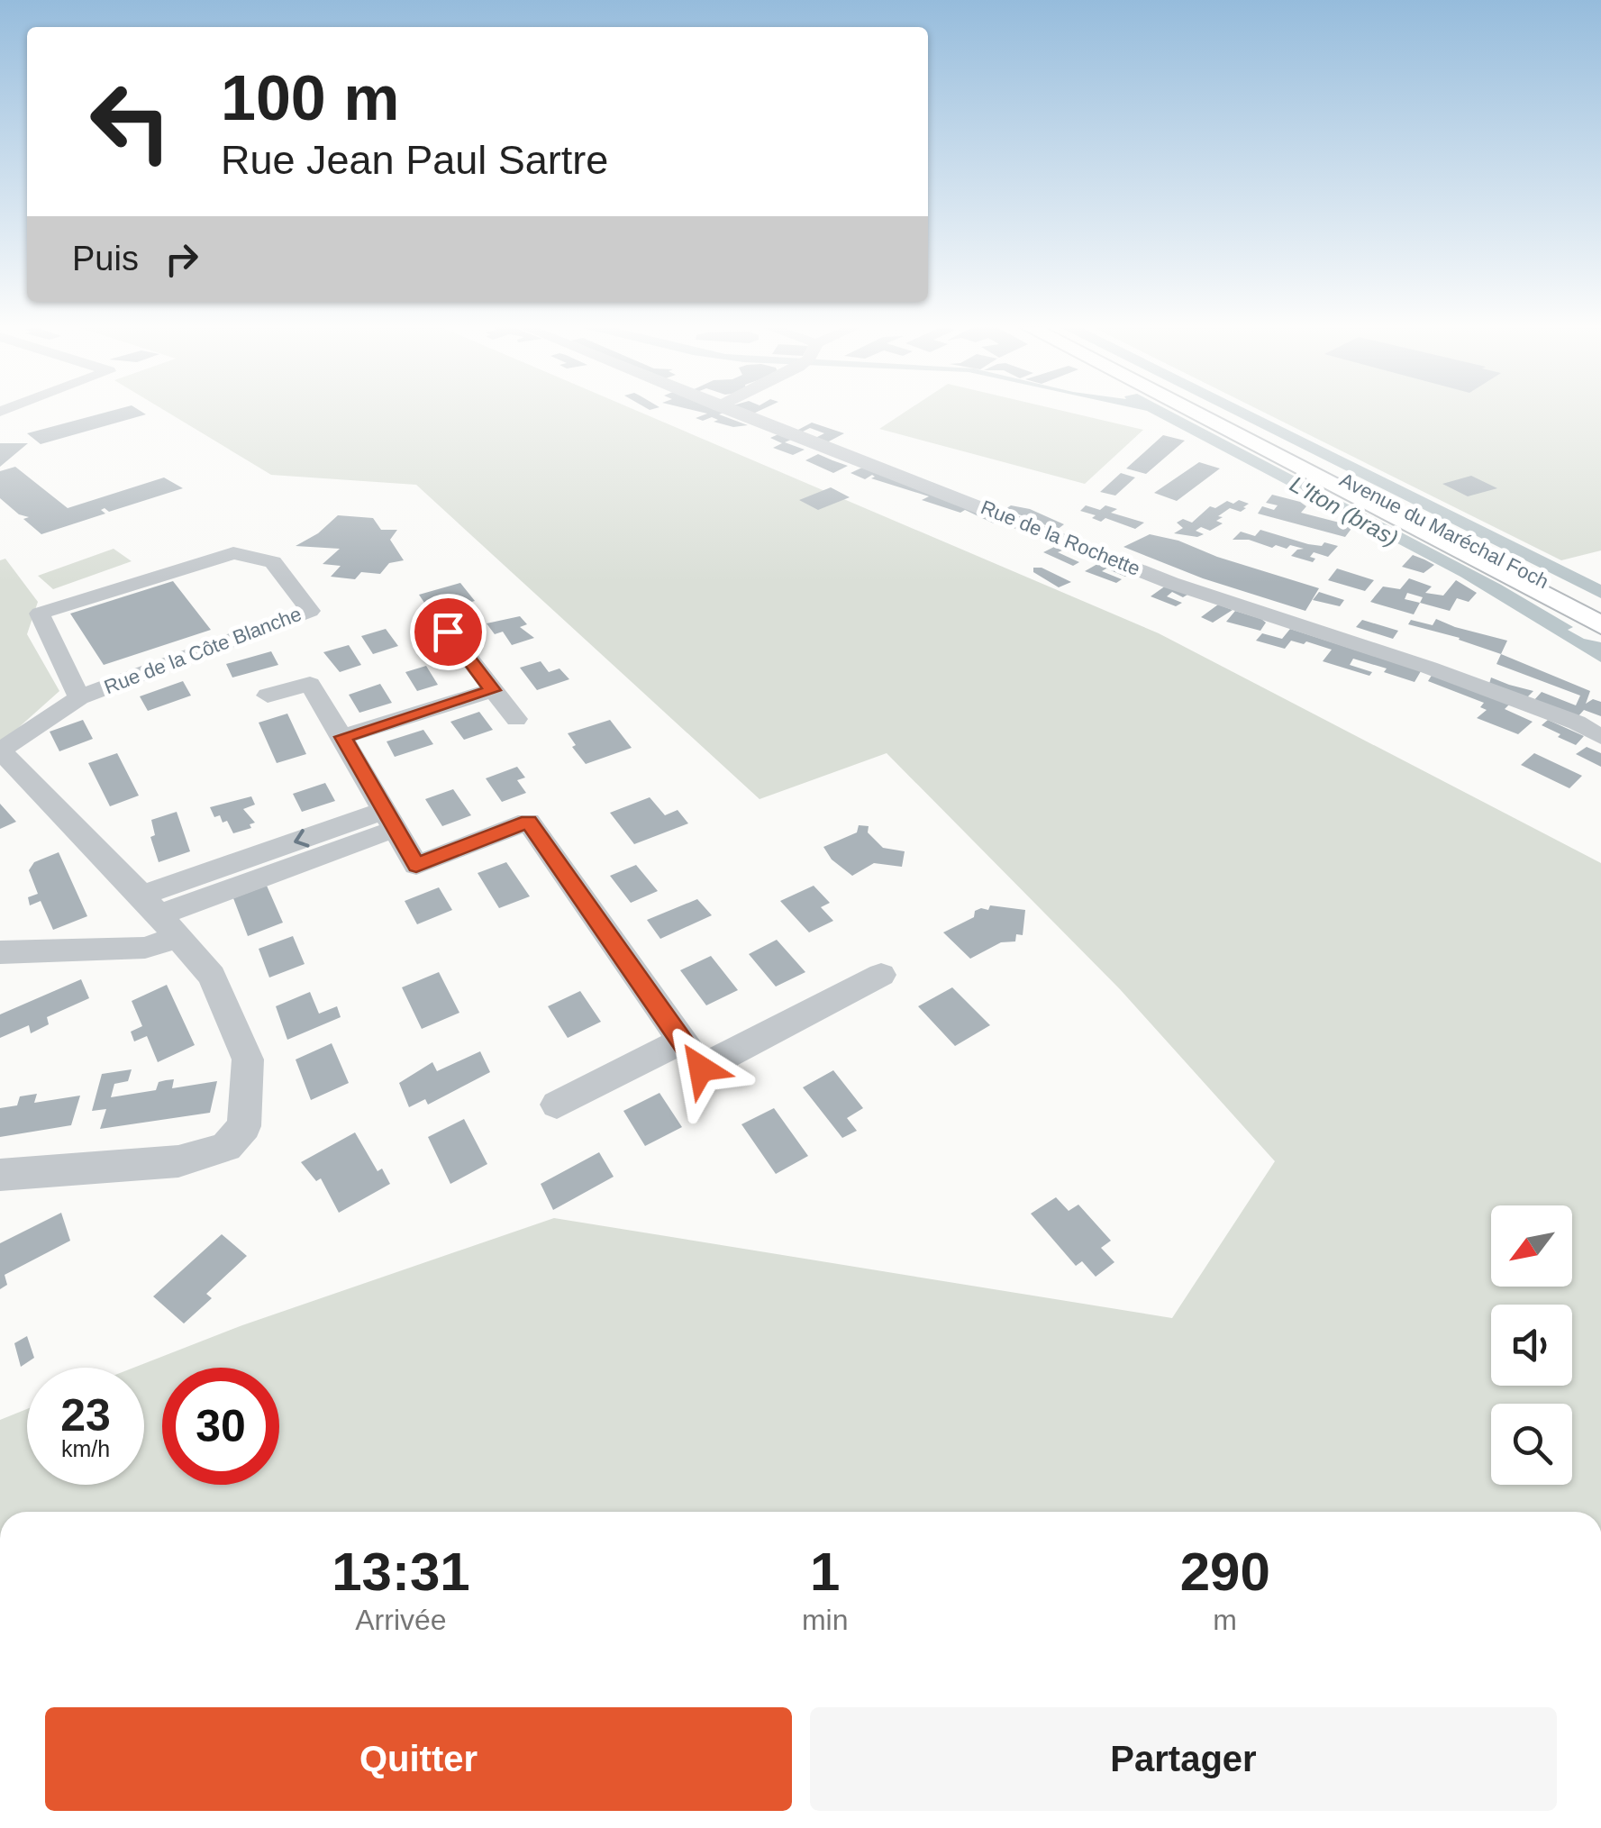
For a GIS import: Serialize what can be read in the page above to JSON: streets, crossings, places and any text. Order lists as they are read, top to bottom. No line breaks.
{"streets":{"main road":["Avenue du Maréchal Foch"],"street":["Rue de la Rochette","Rue de la Côte Blanche"]},"water":["L'Iton (bras)"],"north":"bottom left","page":{"turn":["100 m","Rue Jean Paul Sartre"],"then":"Puis","speed":"23 km/h","limit":"30","eta":["13:31","Arrivée","1","min","290","m"],"buttons":["Quitter","Partager"]}}
